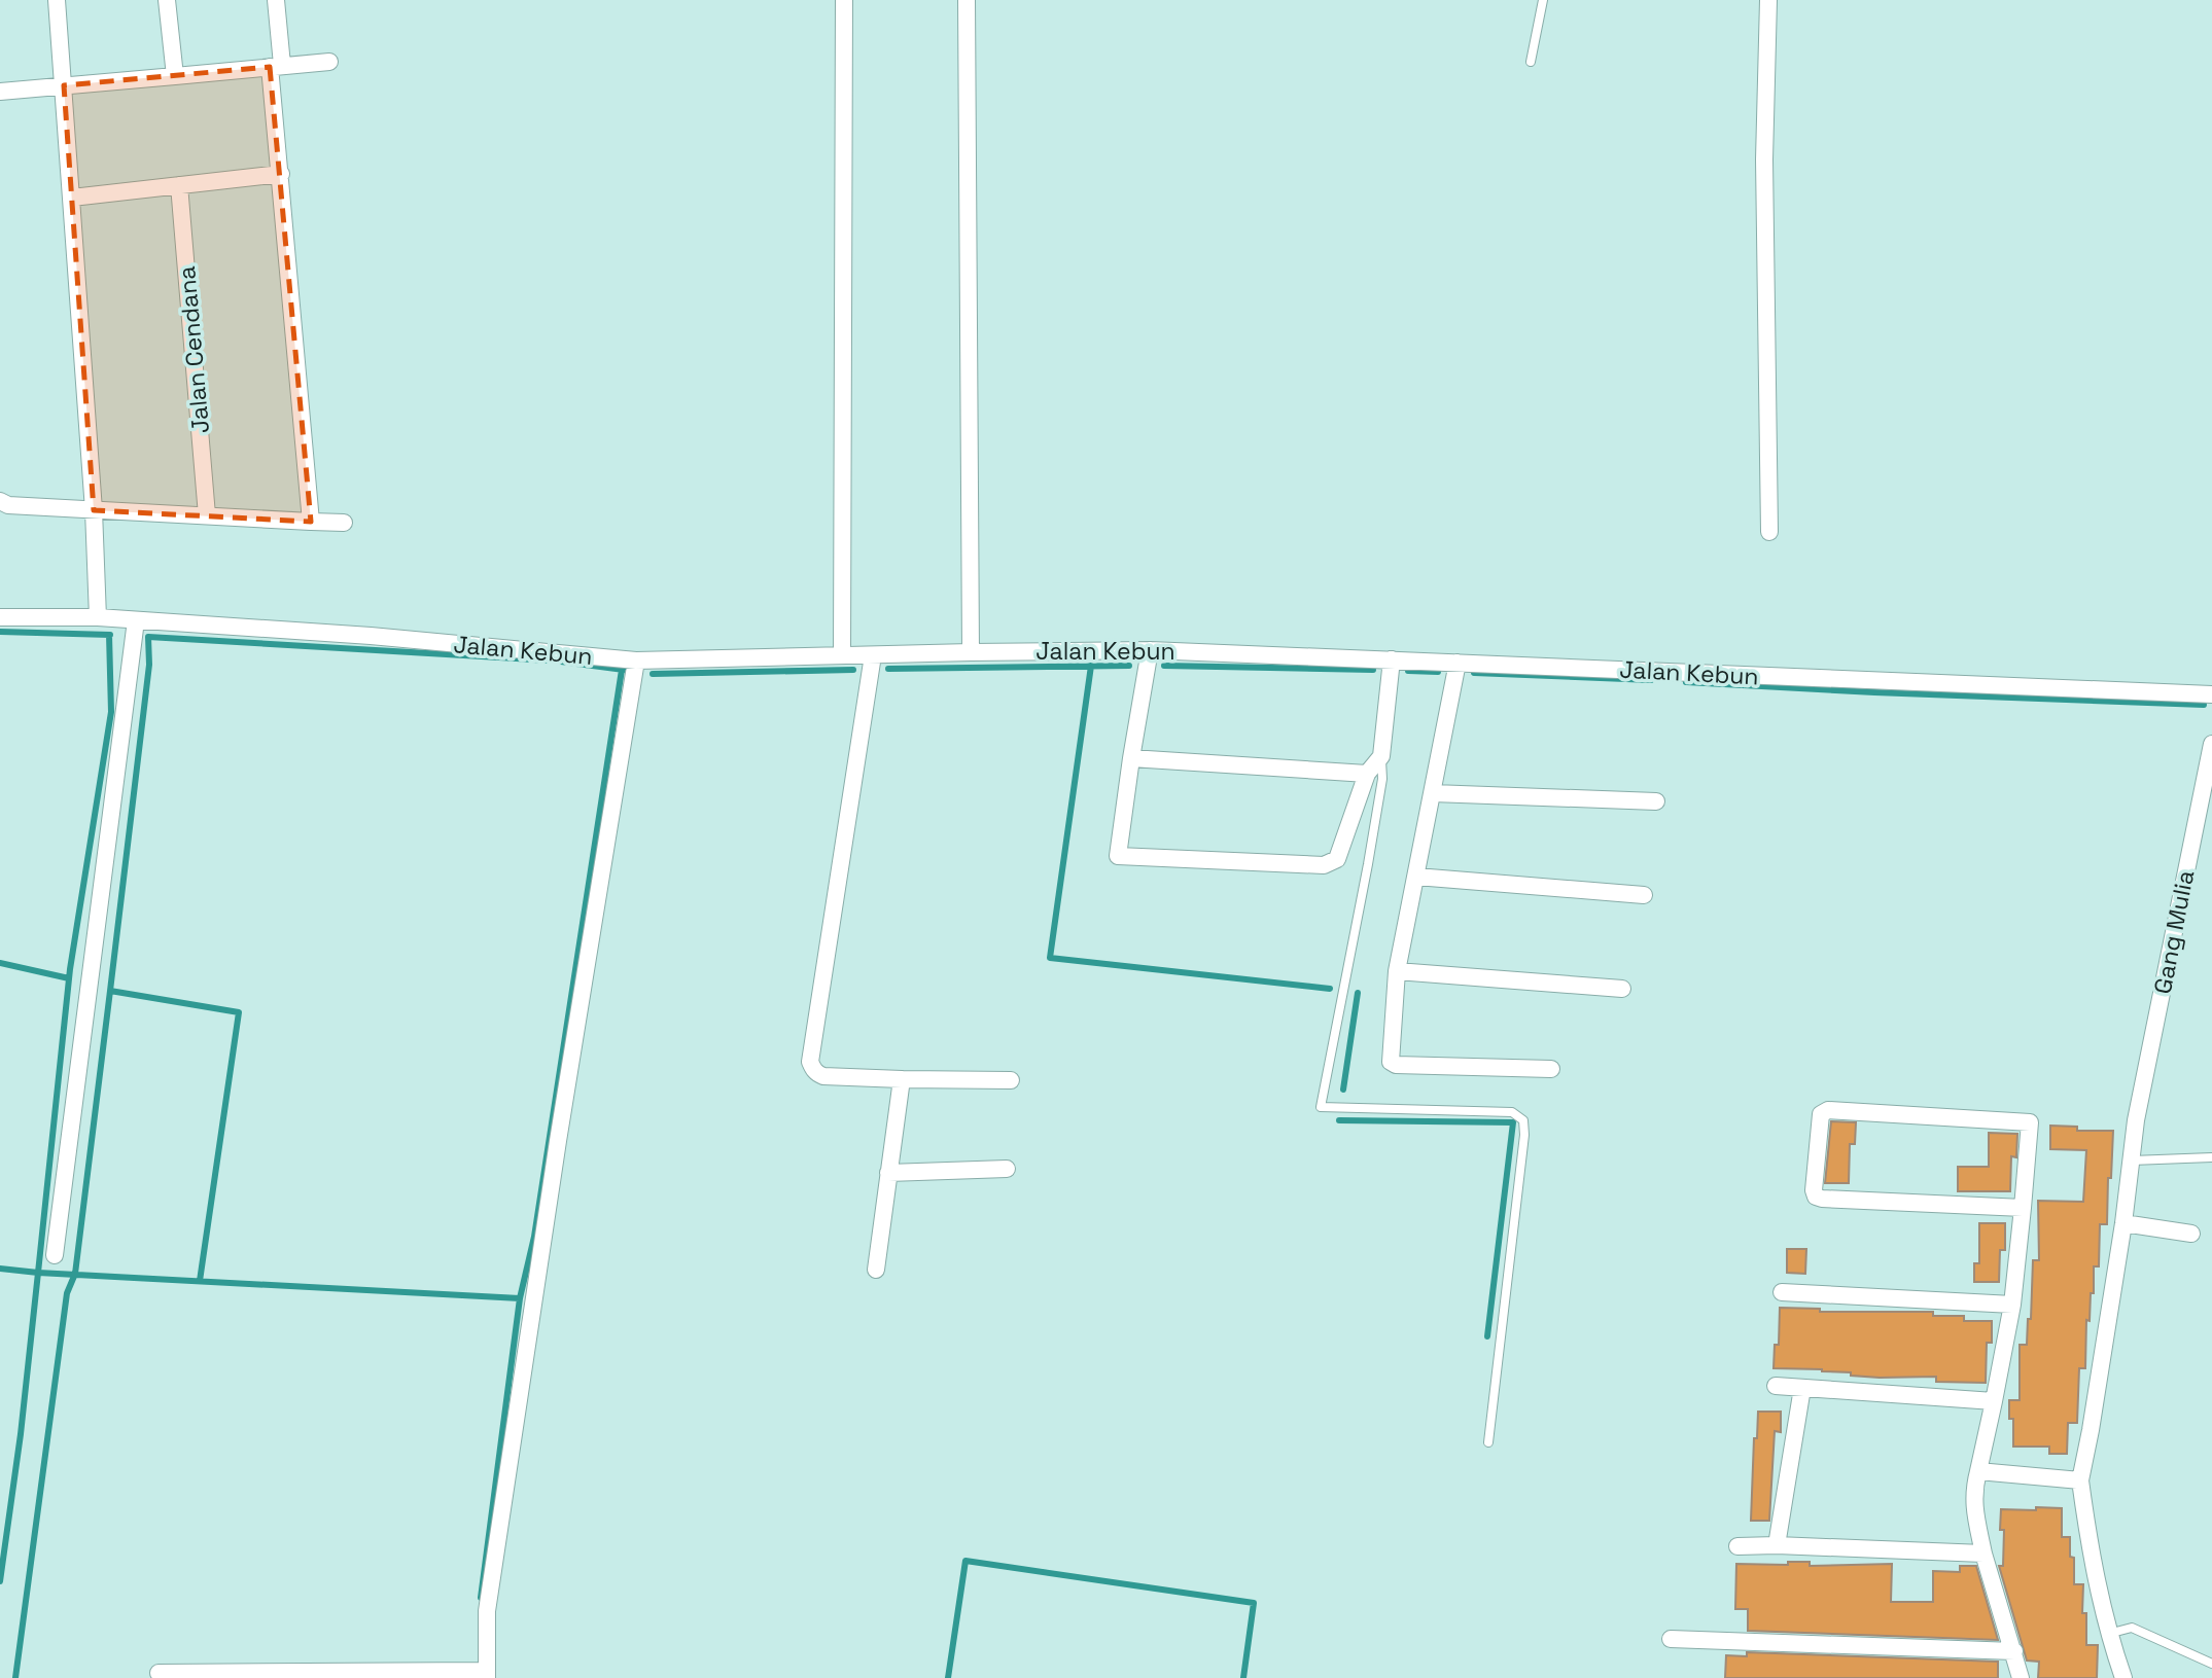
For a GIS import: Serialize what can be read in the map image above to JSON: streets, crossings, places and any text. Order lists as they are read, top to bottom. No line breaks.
{"streets":{"street":["Jalan Cendana","Jalan Kebun","Gang Mulia"]}}
